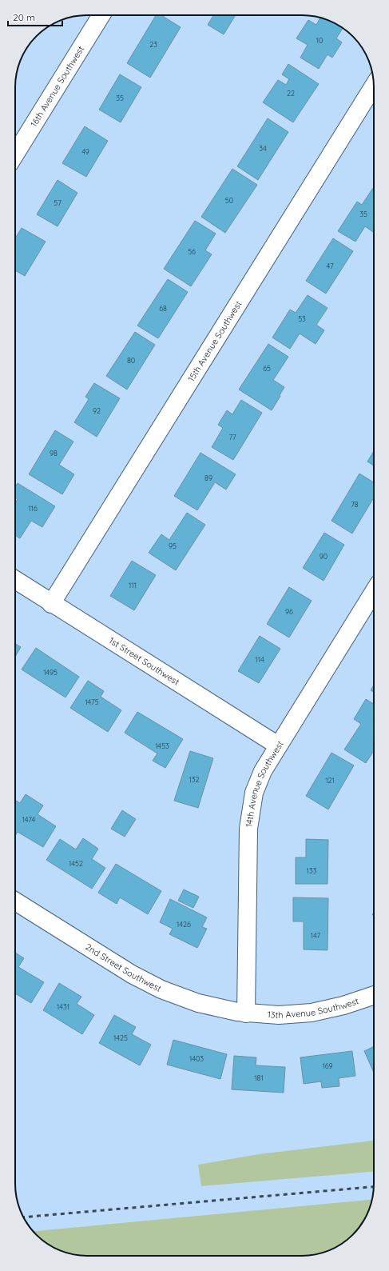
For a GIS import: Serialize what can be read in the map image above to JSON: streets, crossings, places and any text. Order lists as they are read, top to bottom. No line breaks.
{"streets":{"street":["16th Avenue Southwest","15th Avenue Southwest","1st Street Southwest","14th Avenue Southwest","2nd Street Southwest","13th Avenue Southwest"]},"crossings":[["15th Avenue Southwest","1st Street Southwest"],["1st Street Southwest","14th Avenue Southwest"],["14th Avenue Southwest","2nd Street Southwest"],["14th Avenue Southwest","13th Avenue Southwest"],["2nd Street Southwest","13th Avenue Southwest"]],"house_numbers":["10","23","22","35","34","49","50","57","35","56","47","68","53","80","65","92","77","98","89","78","116","95","90","111","96","114","1495","1475","1453","132","121","1474","1452","133","1426","147","1431","1425","1403","169","181"],"scale_bar":"20 m"}
